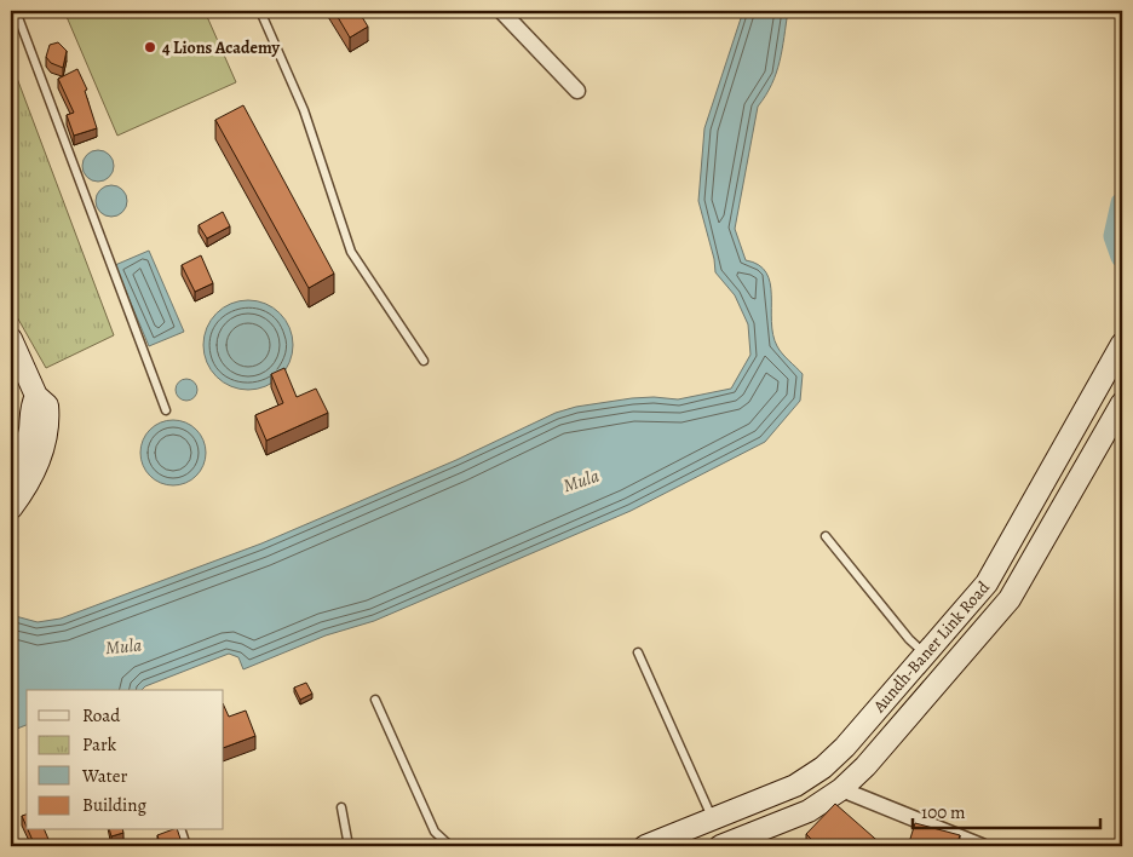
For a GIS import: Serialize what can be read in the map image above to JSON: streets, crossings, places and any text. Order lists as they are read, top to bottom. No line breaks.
{"streets":{"main road":["Aundh-Baner Link Road"]},"water":["Mula"],"places":["4 Lions Academy"],"legend":["Road","Park","Water","Building"],"scale_bar":"100 m"}
